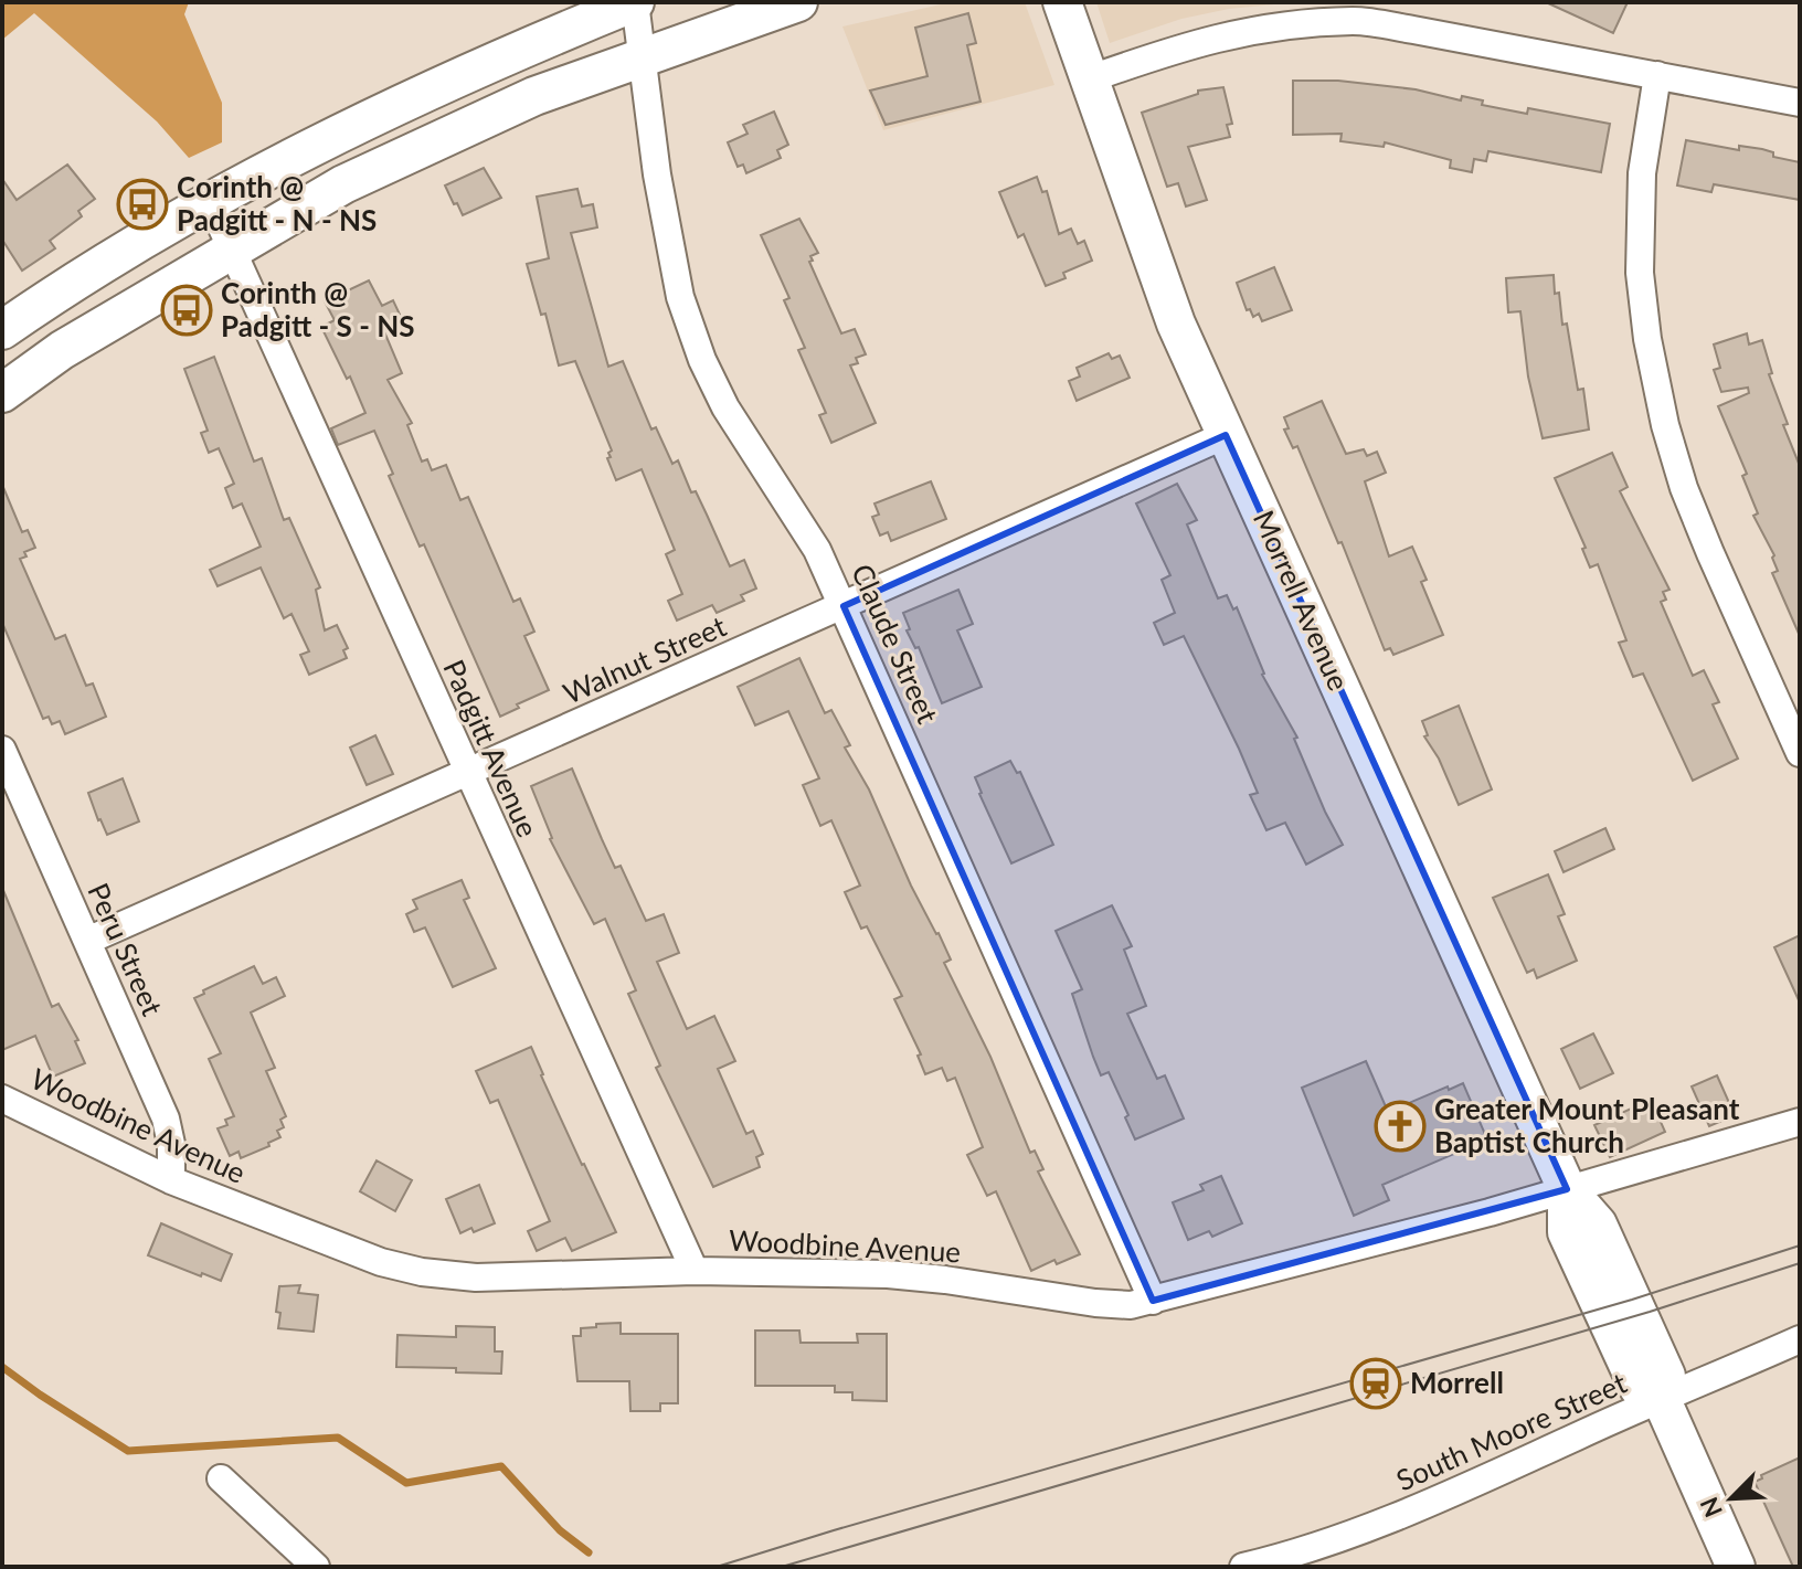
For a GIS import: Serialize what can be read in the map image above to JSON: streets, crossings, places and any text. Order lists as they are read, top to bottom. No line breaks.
{"streets":{"street":["Morrell Avenue","Claude Street","Walnut Street","Padgitt Avenue","Peru Street","Woodbine Avenue","South Moore Street"]},"crossings":[["Morrell Avenue","Walnut Street"],["Morrell Avenue","Woodbine Avenue"],["Morrell Avenue","South Moore Street"],["Claude Street","Walnut Street"],["Claude Street","Woodbine Avenue"],["Walnut Street","Padgitt Avenue"],["Walnut Street","Peru Street"],["Padgitt Avenue","Woodbine Avenue"],["Peru Street","Woodbine Avenue"]],"places":{"bus stop":["Corinth @ Padgitt - N - NS","Corinth @ Padgitt - S - NS"],"church":["Greater Mount Pleasant Baptist Church"],"station":["Morrell"]},"north":"bottom left"}
